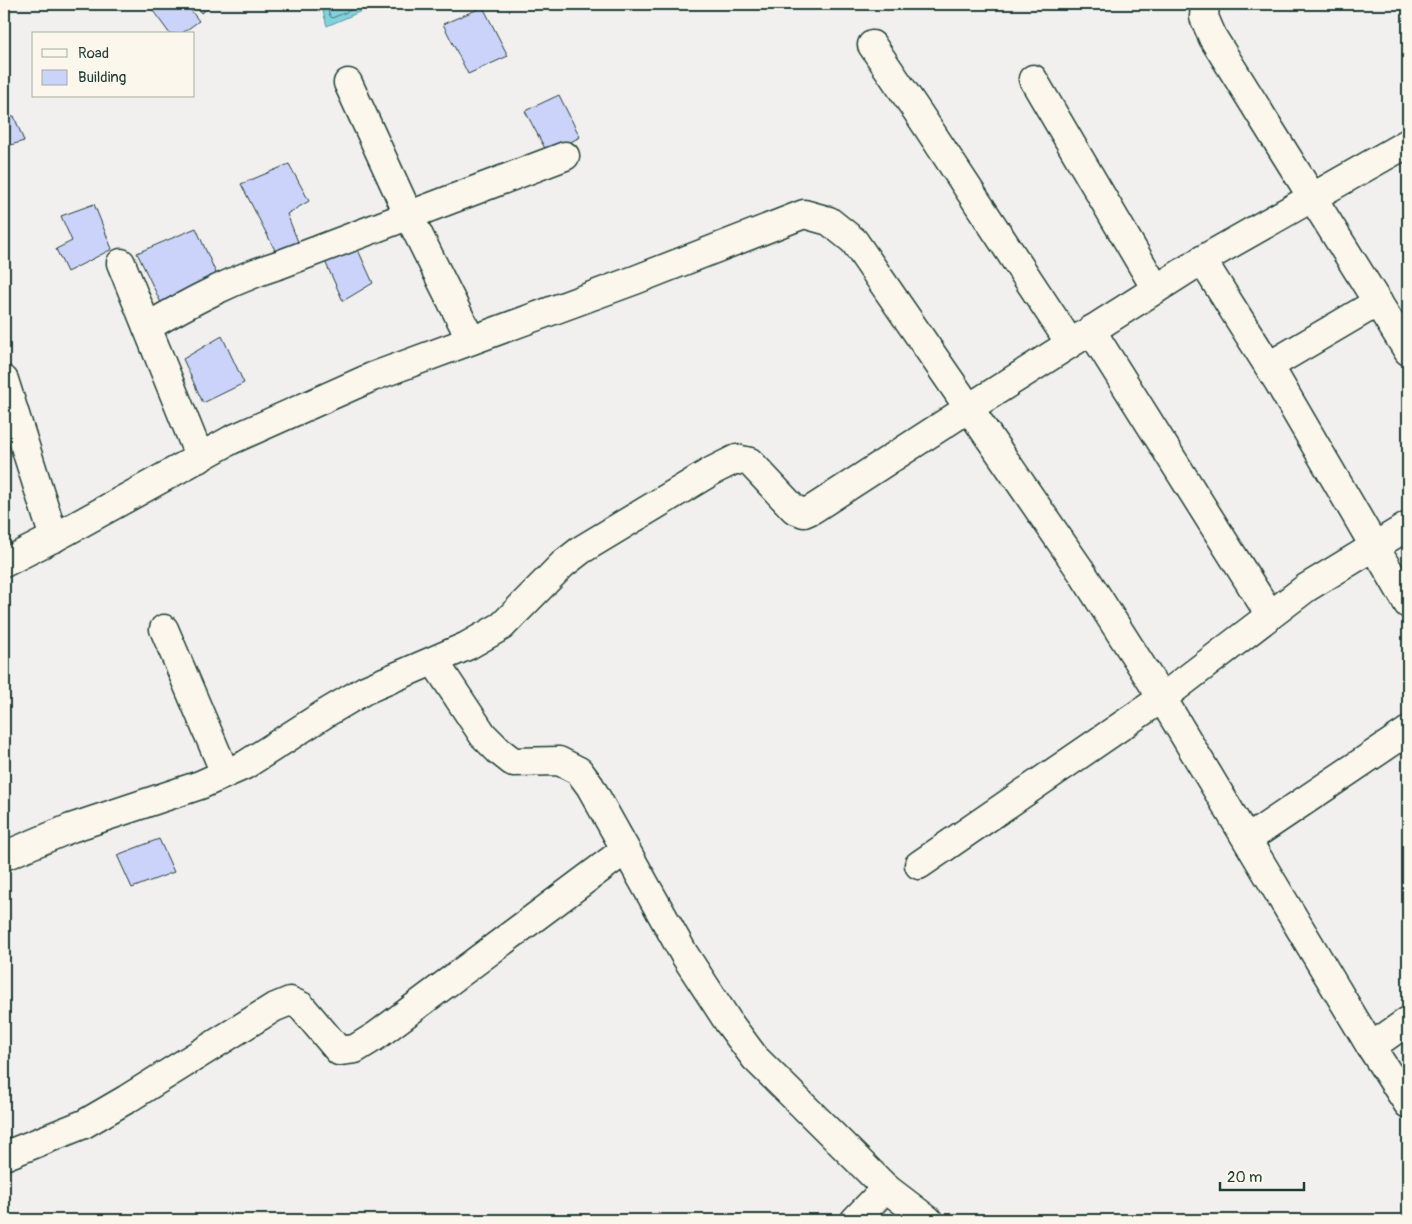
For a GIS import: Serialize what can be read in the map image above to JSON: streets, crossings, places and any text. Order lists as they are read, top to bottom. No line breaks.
{"legend":["Road","Building"],"scale_bar":"20 m"}
